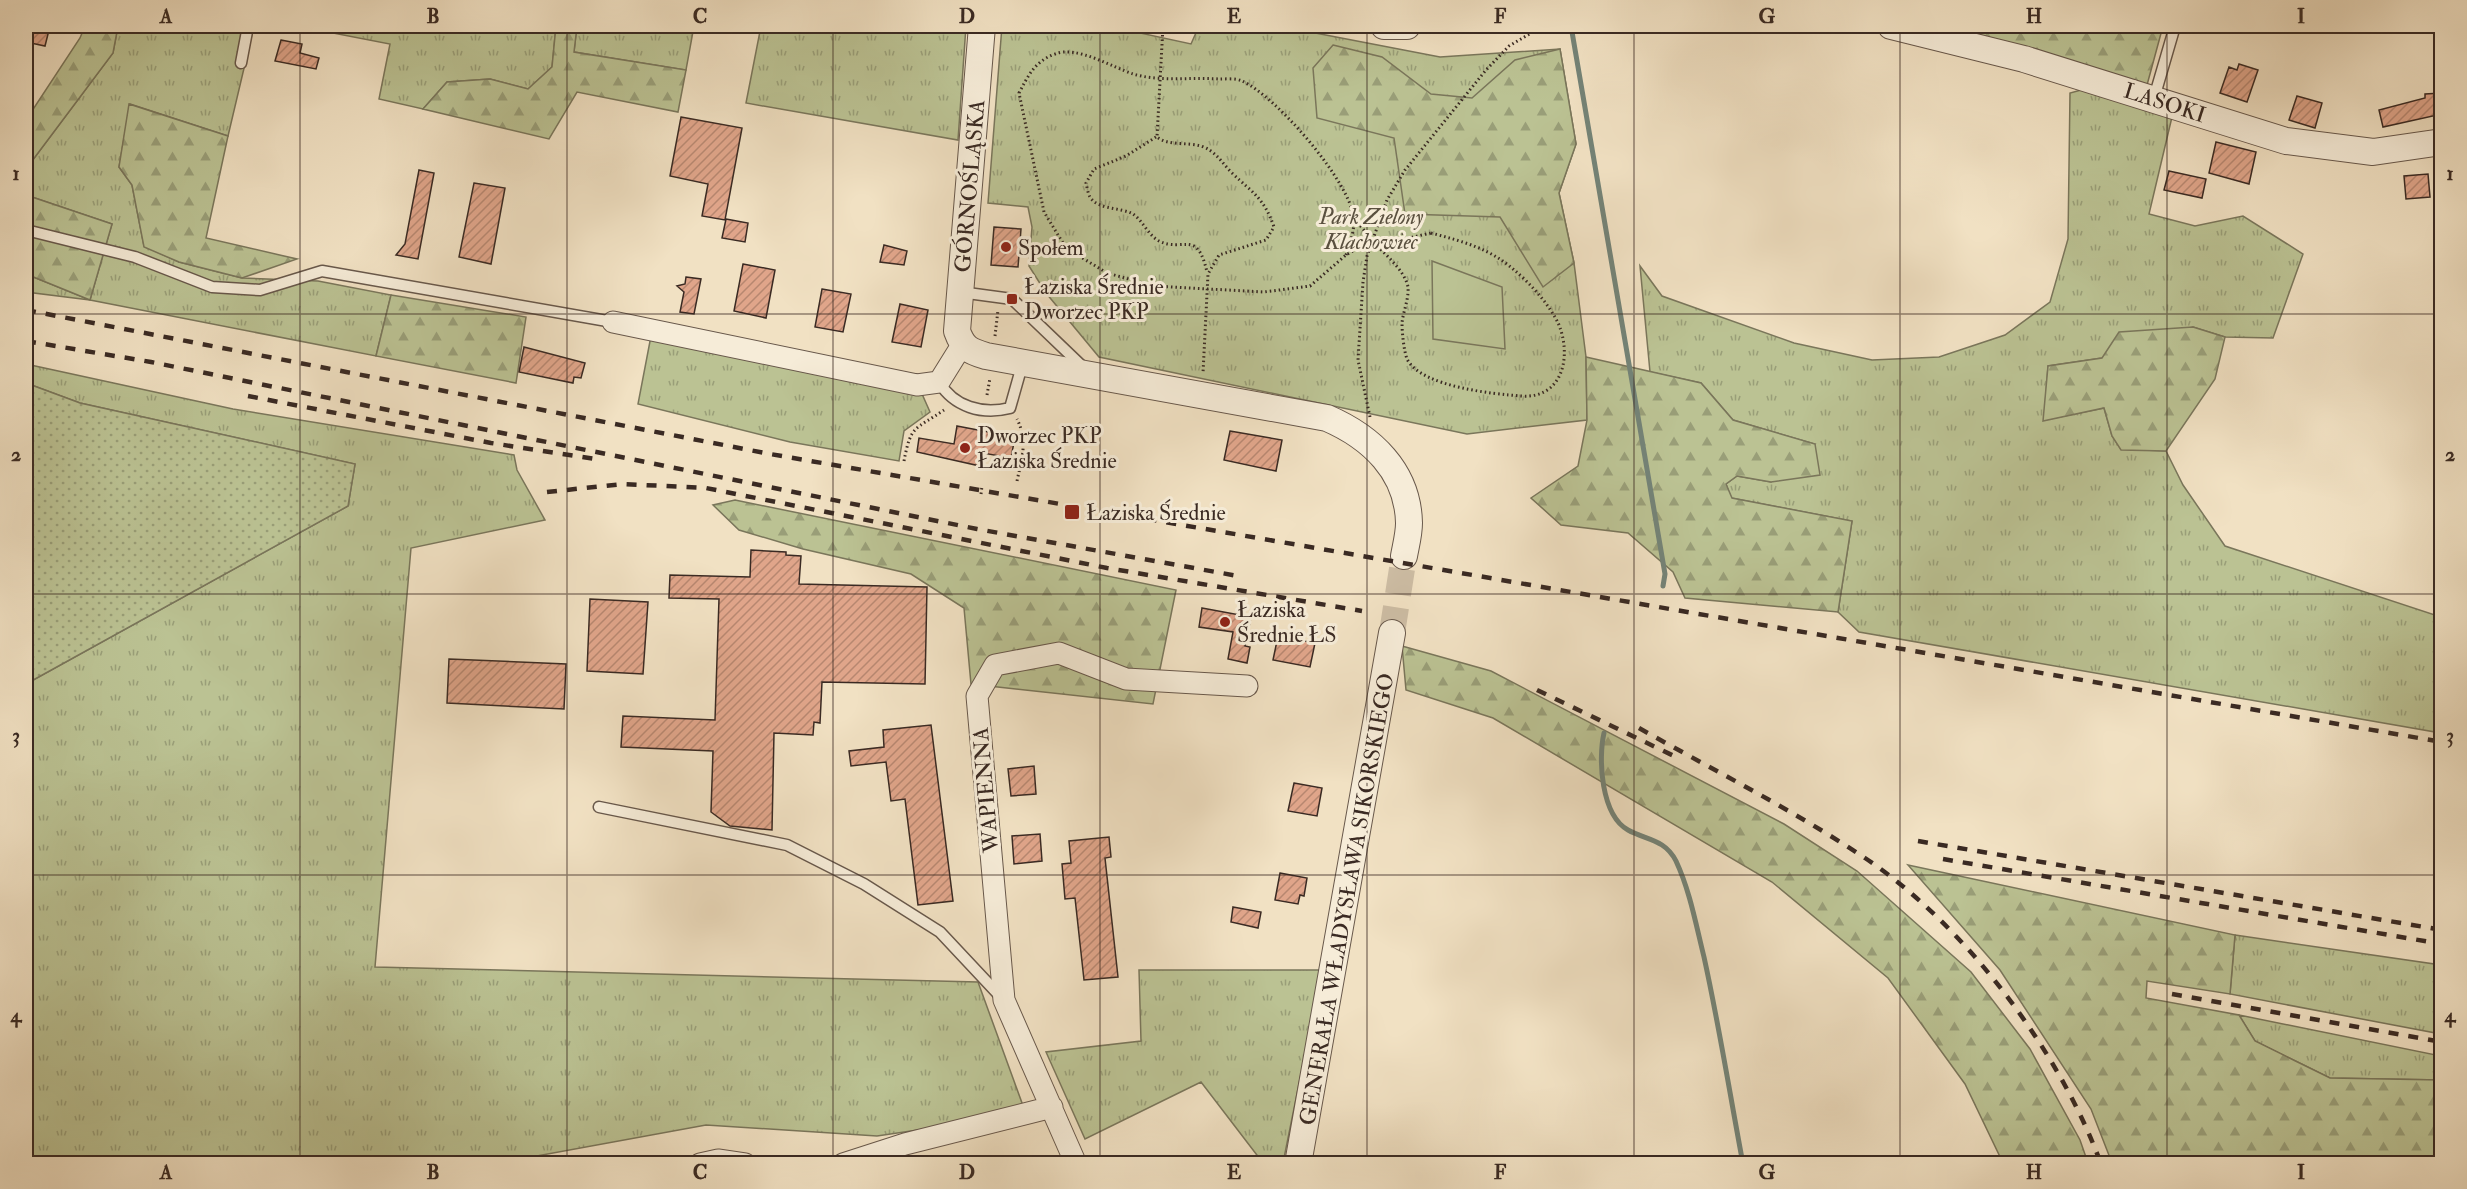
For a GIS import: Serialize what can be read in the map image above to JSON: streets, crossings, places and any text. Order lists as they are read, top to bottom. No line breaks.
{"streets":{"street":["LASOKI","GÓRNOŚLĄSKA","WAPIENNA","GENERAŁA WŁADYSŁAWA SIKORSKIEGO"]},"parks":["Park Zielony Klachowiec"],"places":{"other":["Społem","Dworzec PKP Łaziska Średnie","Łaziska Średnie ŁS"],"transit":["Łaziska Średnie Dworzec PKP","Łaziska Średnie"]},"grid":{"columns":["A","B","C","D","E","F","G","H","I"],"rows":["1","2","3","4"]}}
